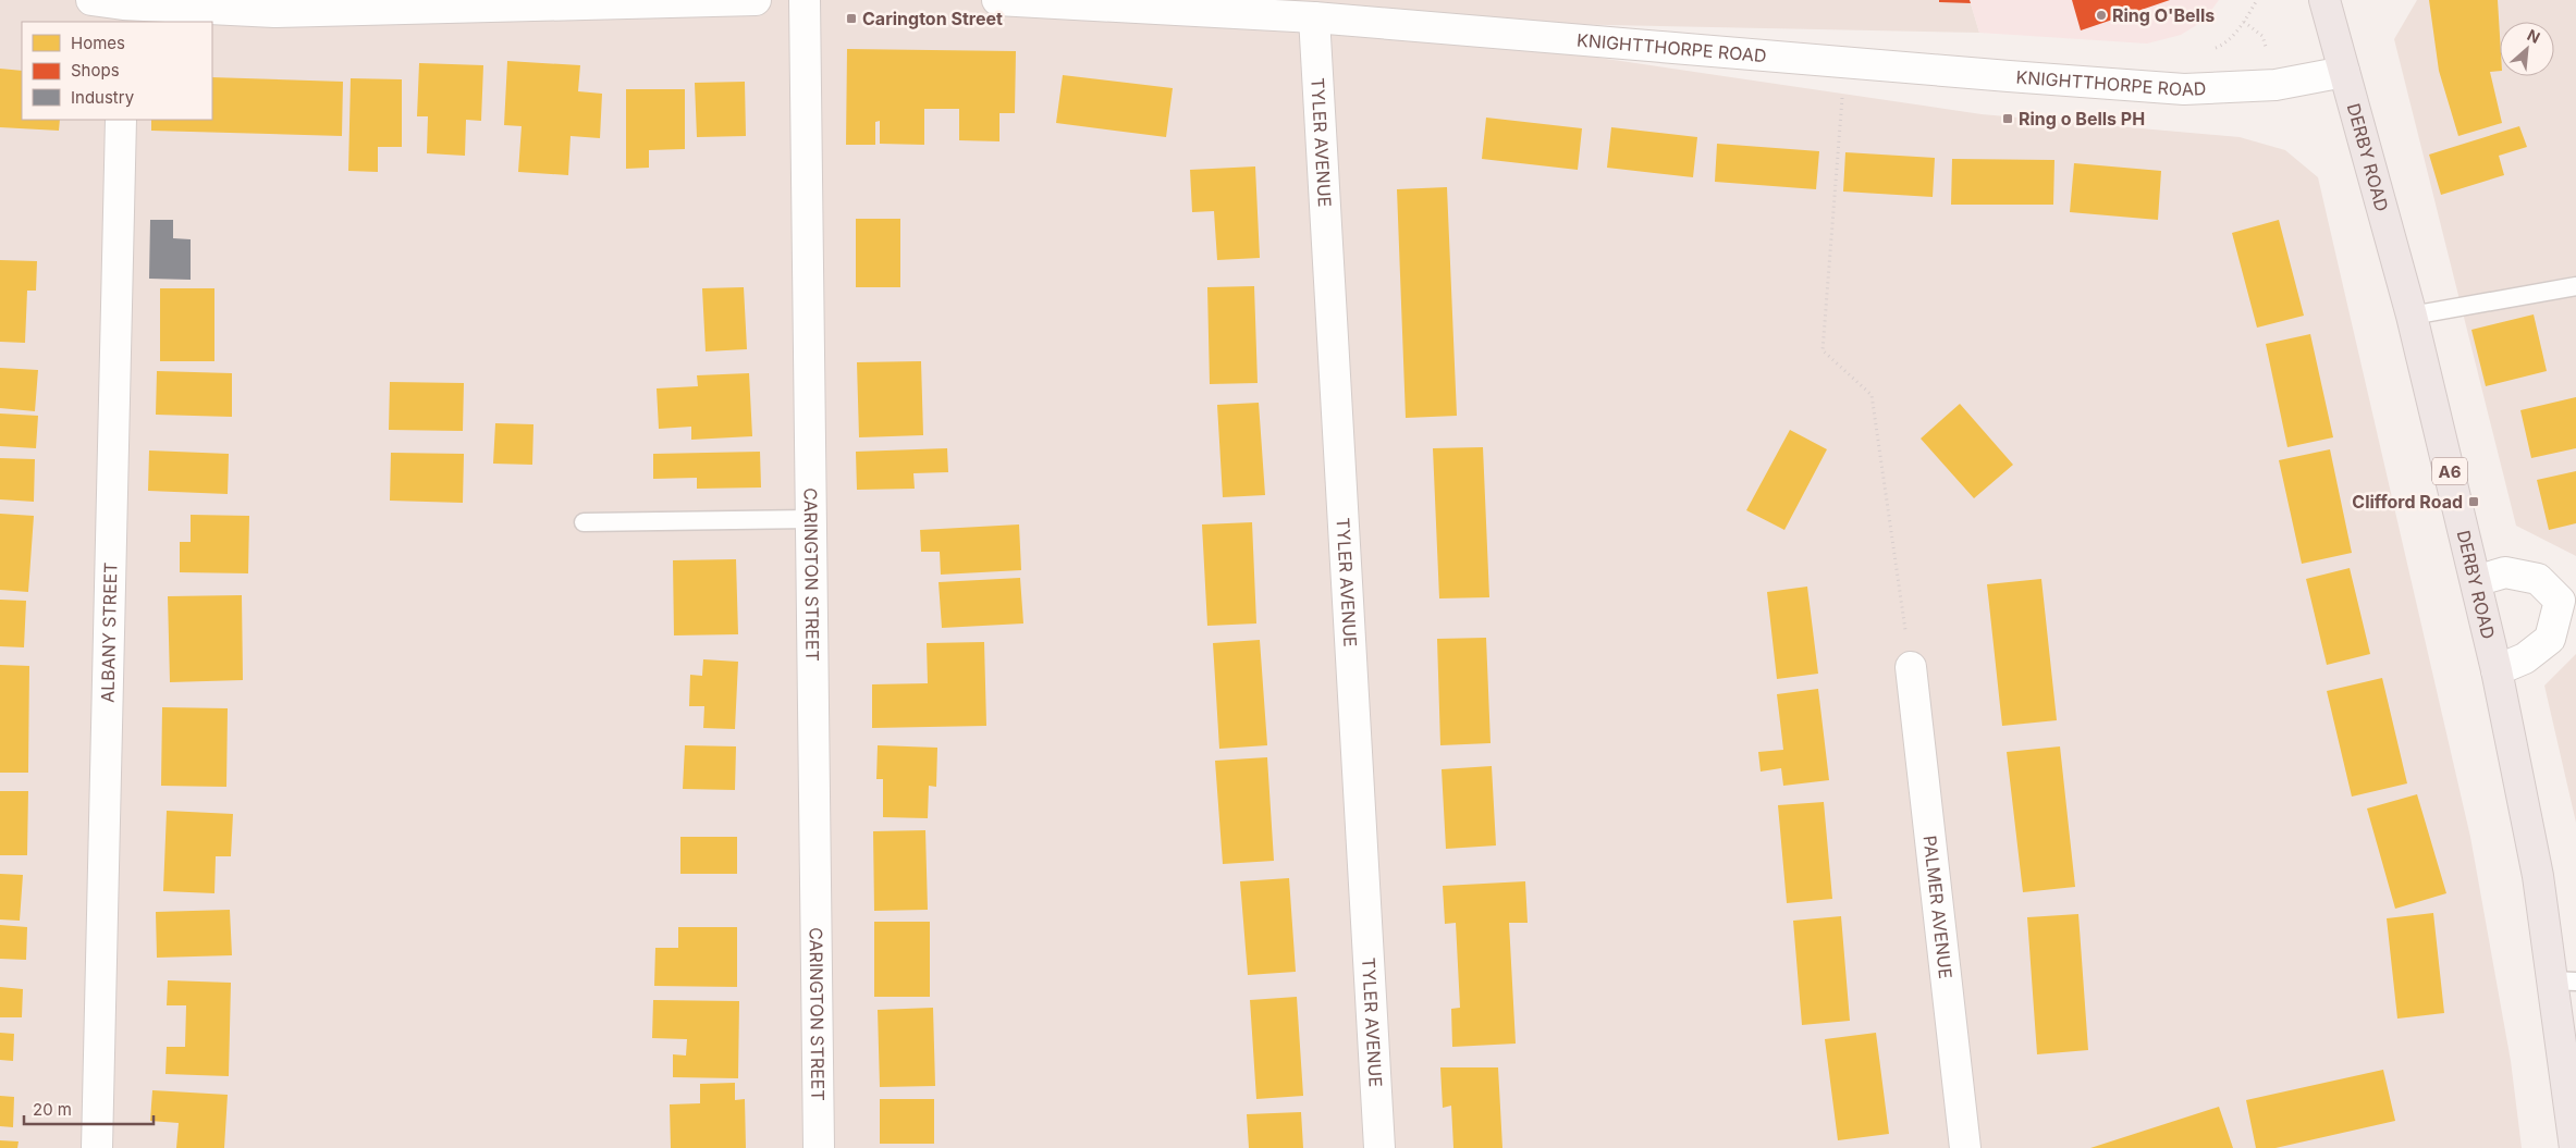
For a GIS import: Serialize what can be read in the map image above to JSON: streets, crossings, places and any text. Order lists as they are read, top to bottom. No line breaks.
{"streets":{"highway":["DERBY ROAD","A6"],"street":["KNIGHTTHORPE ROAD","TYLER AVENUE","CARINGTON STREET","ALBANY STREET","PALMER AVENUE"]},"crossings":[["KNIGHTTHORPE ROAD","TYLER AVENUE"],["KNIGHTTHORPE ROAD","DERBY ROAD"]],"places":{"other":["Ring O'Bells"],"transit":["Carington Street","Ring o Bells PH","Clifford Road"]},"legend":["Homes","Shops","Industry"],"scale_bar":"20 m","north":"top right"}
